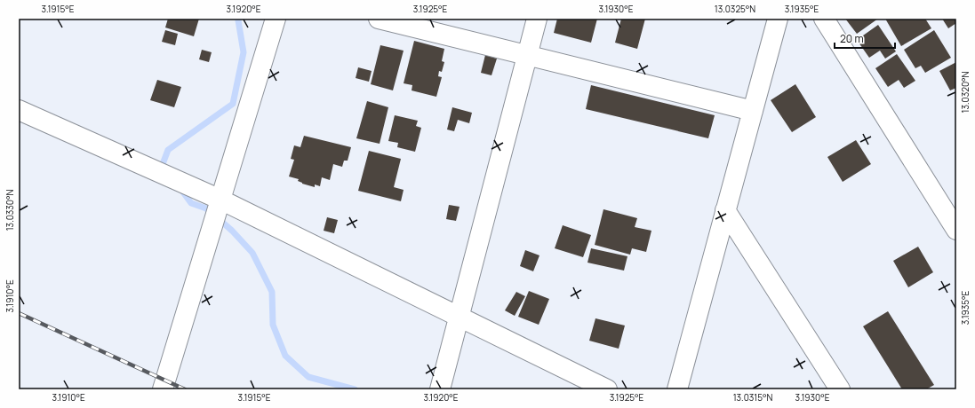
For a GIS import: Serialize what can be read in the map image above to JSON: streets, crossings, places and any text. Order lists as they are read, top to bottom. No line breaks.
{"scale_bar":"20 m","coordinates":["3.1915°E","3.1920°E","3.1925°E","3.1930°E","13.0325°N","3.1935°E","13.0320°N","13.0330°N","3.1910°E","13.0315°N"]}
